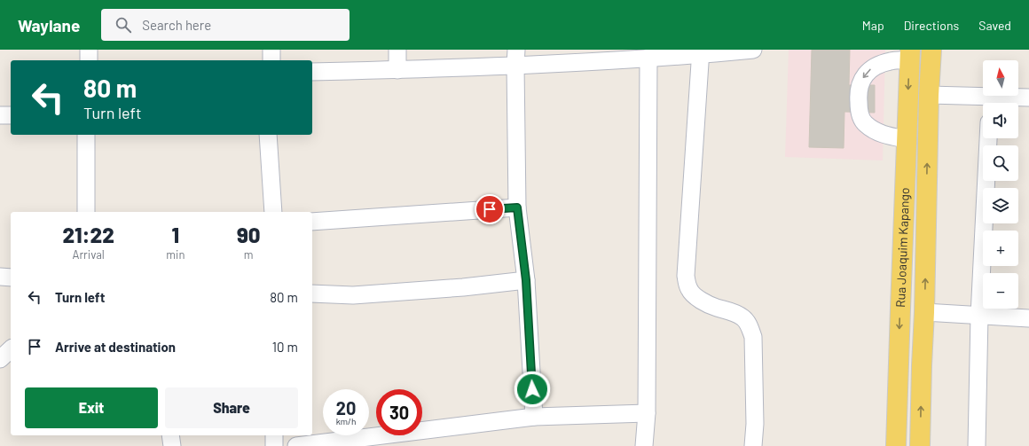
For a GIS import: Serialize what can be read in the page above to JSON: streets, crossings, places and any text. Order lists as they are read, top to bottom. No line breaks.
{"streets":{"main road":["Rua Joaquim Kapango"]},"north":"top","page":{"header":"Waylane","search":"Search here","nav":["Map","Directions","Saved"],"map_buttons":["+","−"],"turn":["80 m","Turn left"],"eta":["21:22","Arrival","1","min","90","m"],"list":[{"name":"Turn left","value":"80 m"},{"name":"Arrive at destination","value":"10 m"}],"buttons":["Exit","Share"],"speed":"20 km/h","limit":"30"}}
